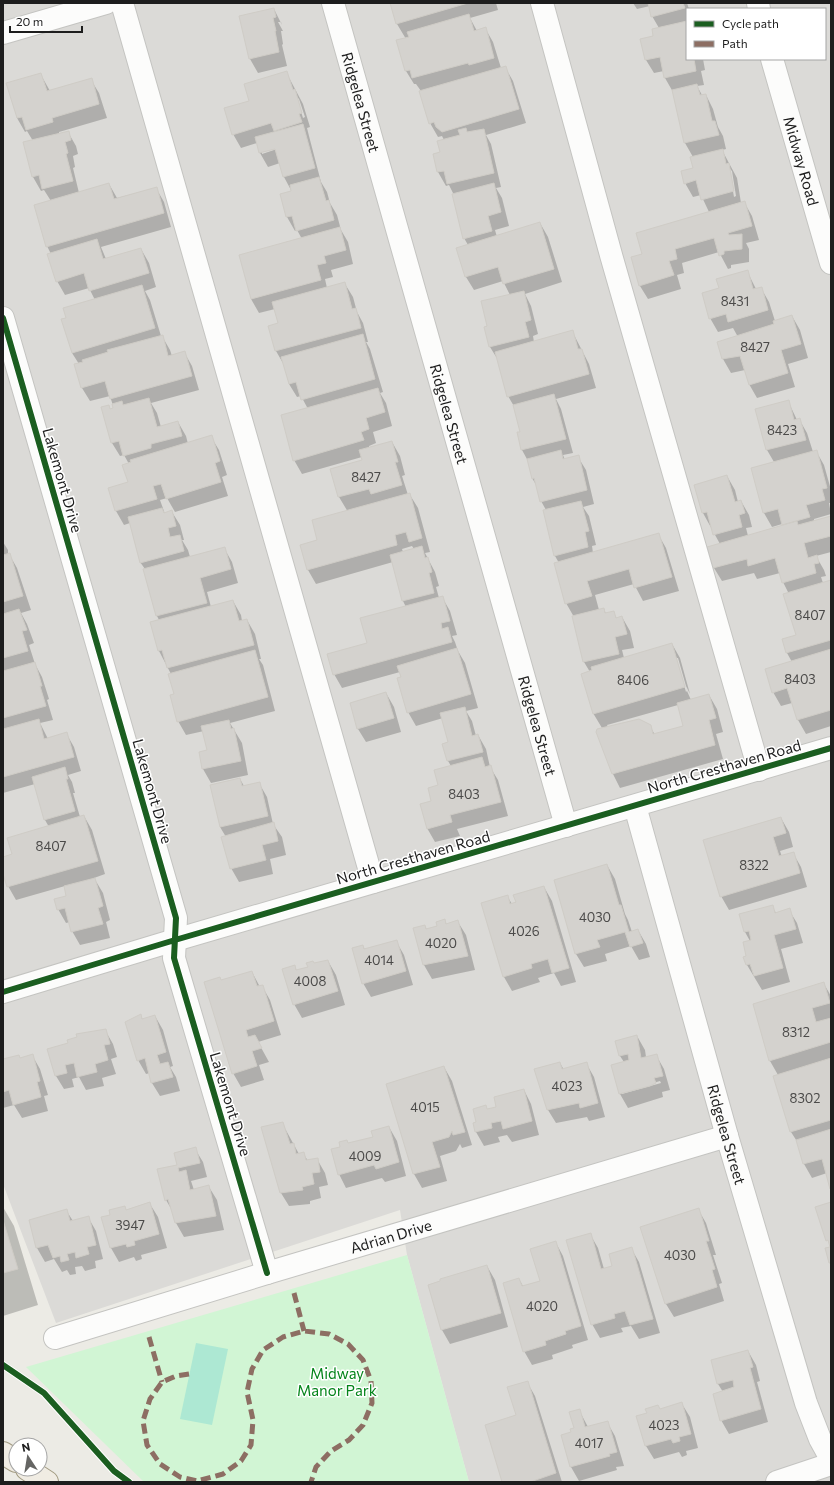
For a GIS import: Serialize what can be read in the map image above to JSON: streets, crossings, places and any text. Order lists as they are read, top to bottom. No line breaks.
{"streets":{"street":["Ridgelea Street","Midway Road","Lakemont Drive","North Cresthaven Road","Adrian Drive"]},"crossings":[["Ridgelea Street","North Cresthaven Road"],["Ridgelea Street","Adrian Drive"],["Lakemont Drive","North Cresthaven Road"],["Lakemont Drive","Adrian Drive"]],"parks":["Midway Manor Park"],"house_numbers":["8431","8427","8423","8427","8407","8403","8406","8403","8407","8322","4030","4026","4020","4014","4008","8312","4023","8302","4015","4009","3947","4030","4020","4023","4017"],"legend":["Cycle path","Path"],"scale_bar":"20 m","north":"top"}
